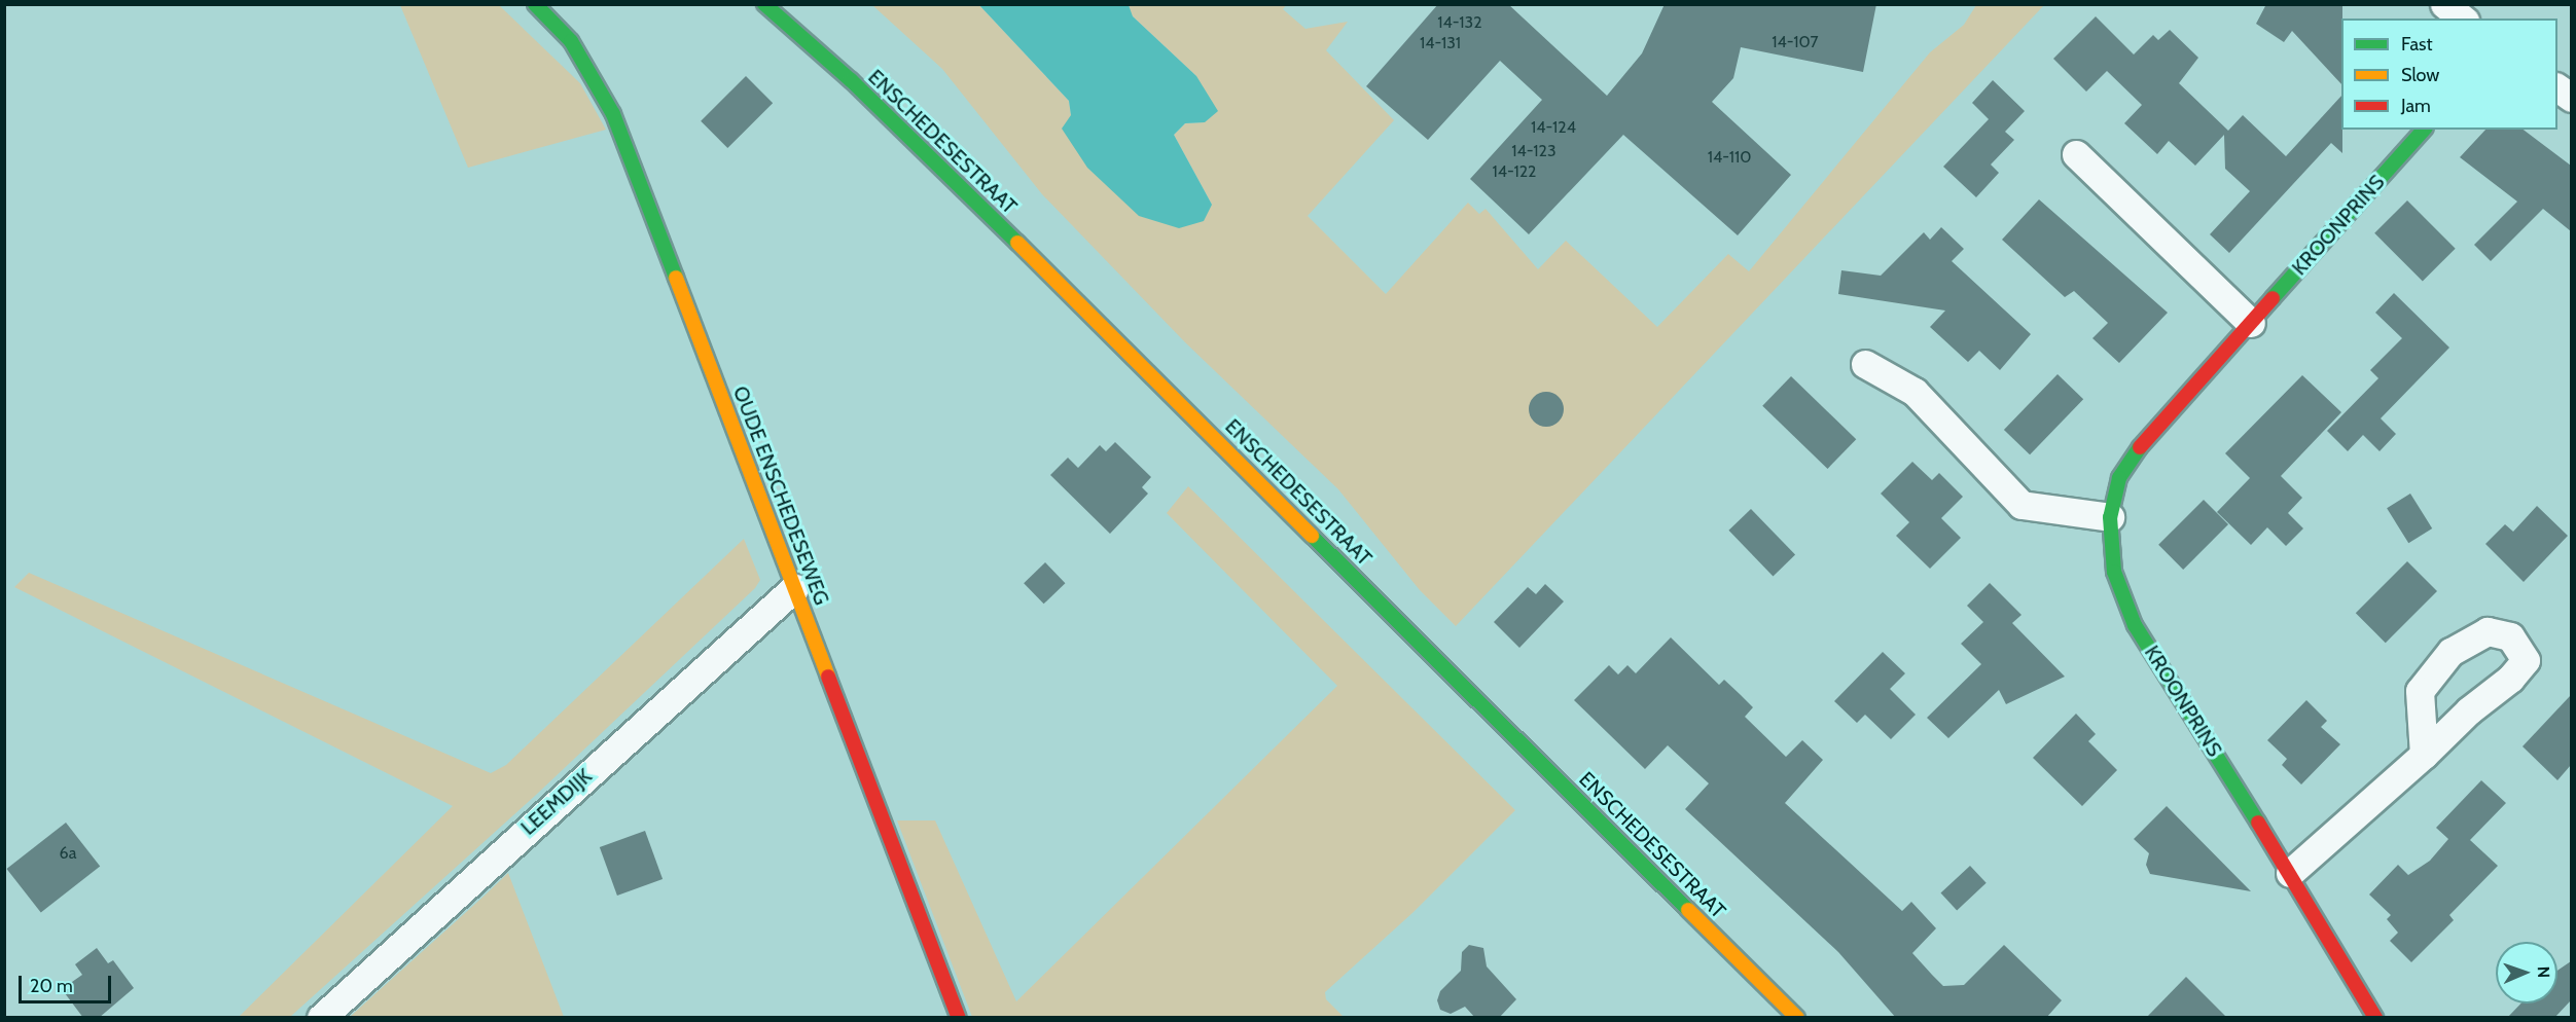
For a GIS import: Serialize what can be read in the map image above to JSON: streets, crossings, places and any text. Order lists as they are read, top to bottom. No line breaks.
{"streets":{"street":["ENSCHEDESESTRAAT","KROONPRINS","OUDE ENSCHEDESEWEG","LEEMDIJK"]},"crossings":[["OUDE ENSCHEDESEWEG","LEEMDIJK"]],"house_numbers":["14-132","14-107","14-131","14-124","14-123","14-110","14-122","6a"],"legend":["Fast","Slow","Jam"],"scale_bar":"20 m","north":"right"}
